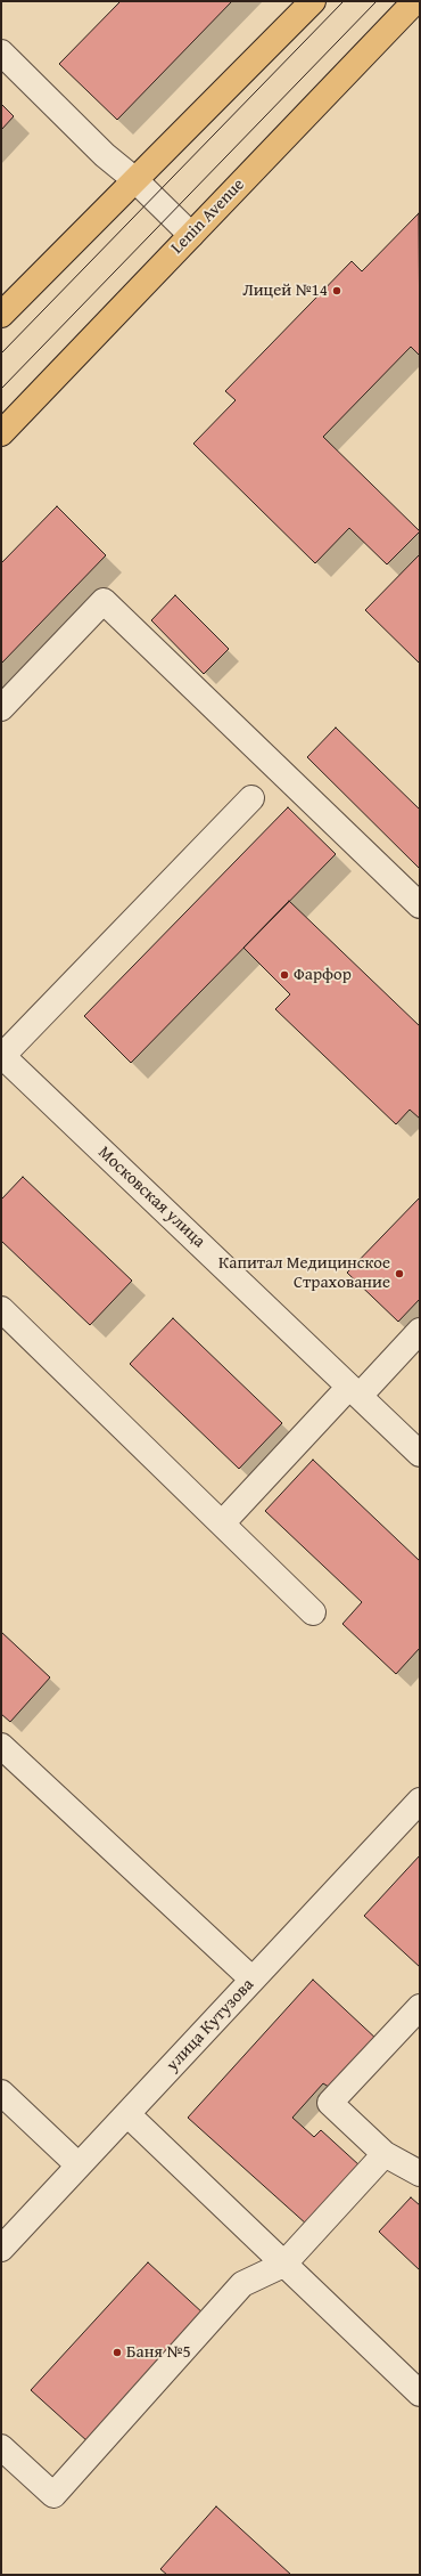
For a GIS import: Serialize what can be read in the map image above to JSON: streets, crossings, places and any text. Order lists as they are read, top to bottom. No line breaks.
{"streets":{"main road":["Lenin Avenue"],"street":["Московская улица","улица Кутузова"]},"places":["Лицей №14","Фарфор","Капитал Медицинское Страхование","Баня №5"]}
